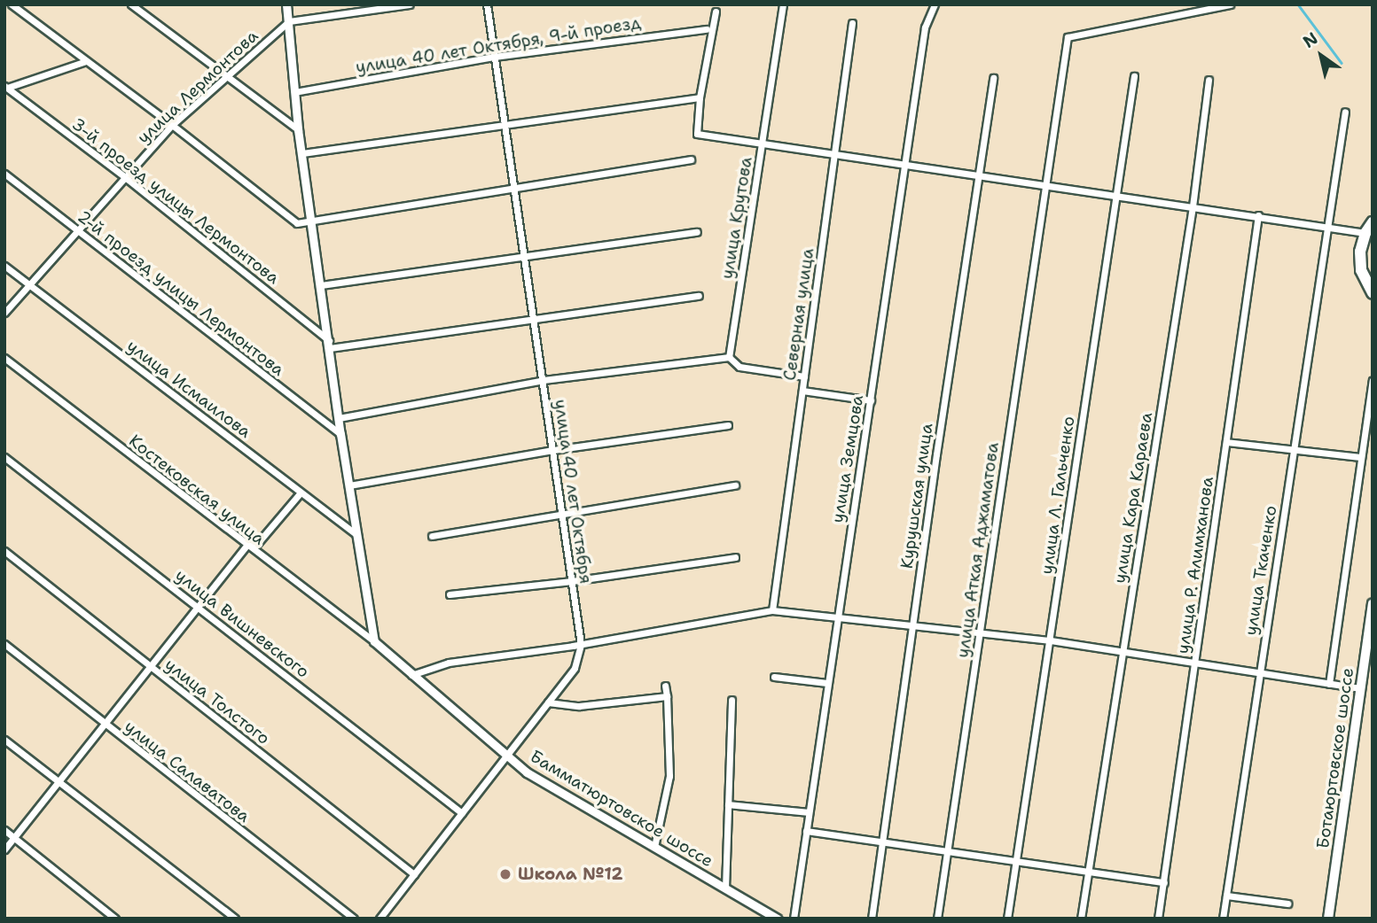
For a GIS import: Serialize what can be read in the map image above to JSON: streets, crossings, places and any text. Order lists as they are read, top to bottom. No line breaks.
{"streets":{"main road":["Ботаюртовское шоссе"],"street":["улица 40 лет Октября, 9-й проезд","улица Лермонтова","3-й проезд улицы Лермонтова","улица Крутова","2-й проезд улицы Лермонтова","Северная улица","улица Исмаилова","улица Земцова","Костековская улица","улица 40 лет Октября","улица Л. Гальченко","Курушская улица","улица Кара Караева","улица Аткая Аджаматова","улица Р. Алимханова","улица Ткаченко","улица Вишневского","улица Толстого","улица Салаватова","Бамматюртовское шоссе"]},"crossings":[["улица 40 лет Октября, 9-й проезд","улица 40 лет Октября"],["улица Лермонтова","3-й проезд улицы Лермонтова"],["улица Лермонтова","2-й проезд улицы Лермонтова"],["улица Лермонтова","улица Исмаилова"],["Костековская улица","Бамматюртовское шоссе"],["улица 40 лет Октября","улица Вишневского"],["улица 40 лет Октября","улица Толстого"],["улица 40 лет Октября","Бамматюртовское шоссе"]],"places":["Школа №12"],"north":"top left"}
